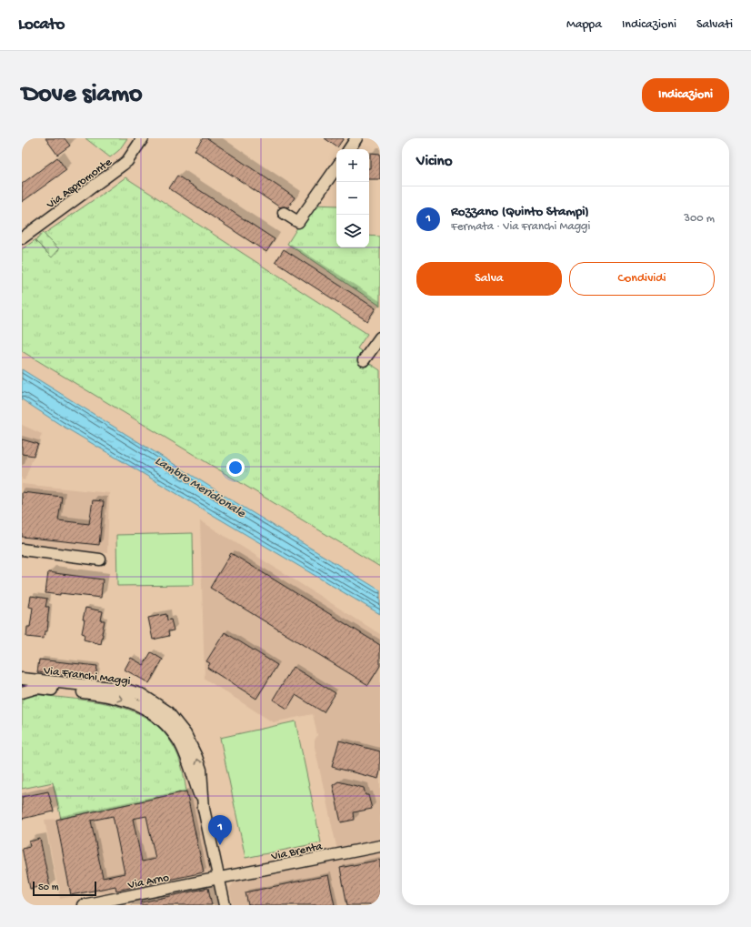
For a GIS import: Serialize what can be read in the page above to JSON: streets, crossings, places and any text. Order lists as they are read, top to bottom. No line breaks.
{"streets":{"street":["Via Aspromonte","Via Franchi Maggi","Via Brenta","Via Arno"]},"crossings":[["Via Franchi Maggi","Via Brenta"],["Via Franchi Maggi","Via Arno"],["Via Brenta","Via Arno"]],"water":["Lambro Meridionale"],"scale_bar":"50 m","page":{"header":"Locato","nav":["Mappa","Indicazioni","Salvati"],"buttons":["Indicazioni",["Salva","Condividi"]],"title":"Dove siamo","heading":"Vicino","map_buttons":["+","−"],"list":[{"mark":"1","name":"Rozzano (Quinto Stampi)","note":"Fermata · Via Franchi Maggi","value":"300 m"}],"pins":"1","scale":"50 m"}}
